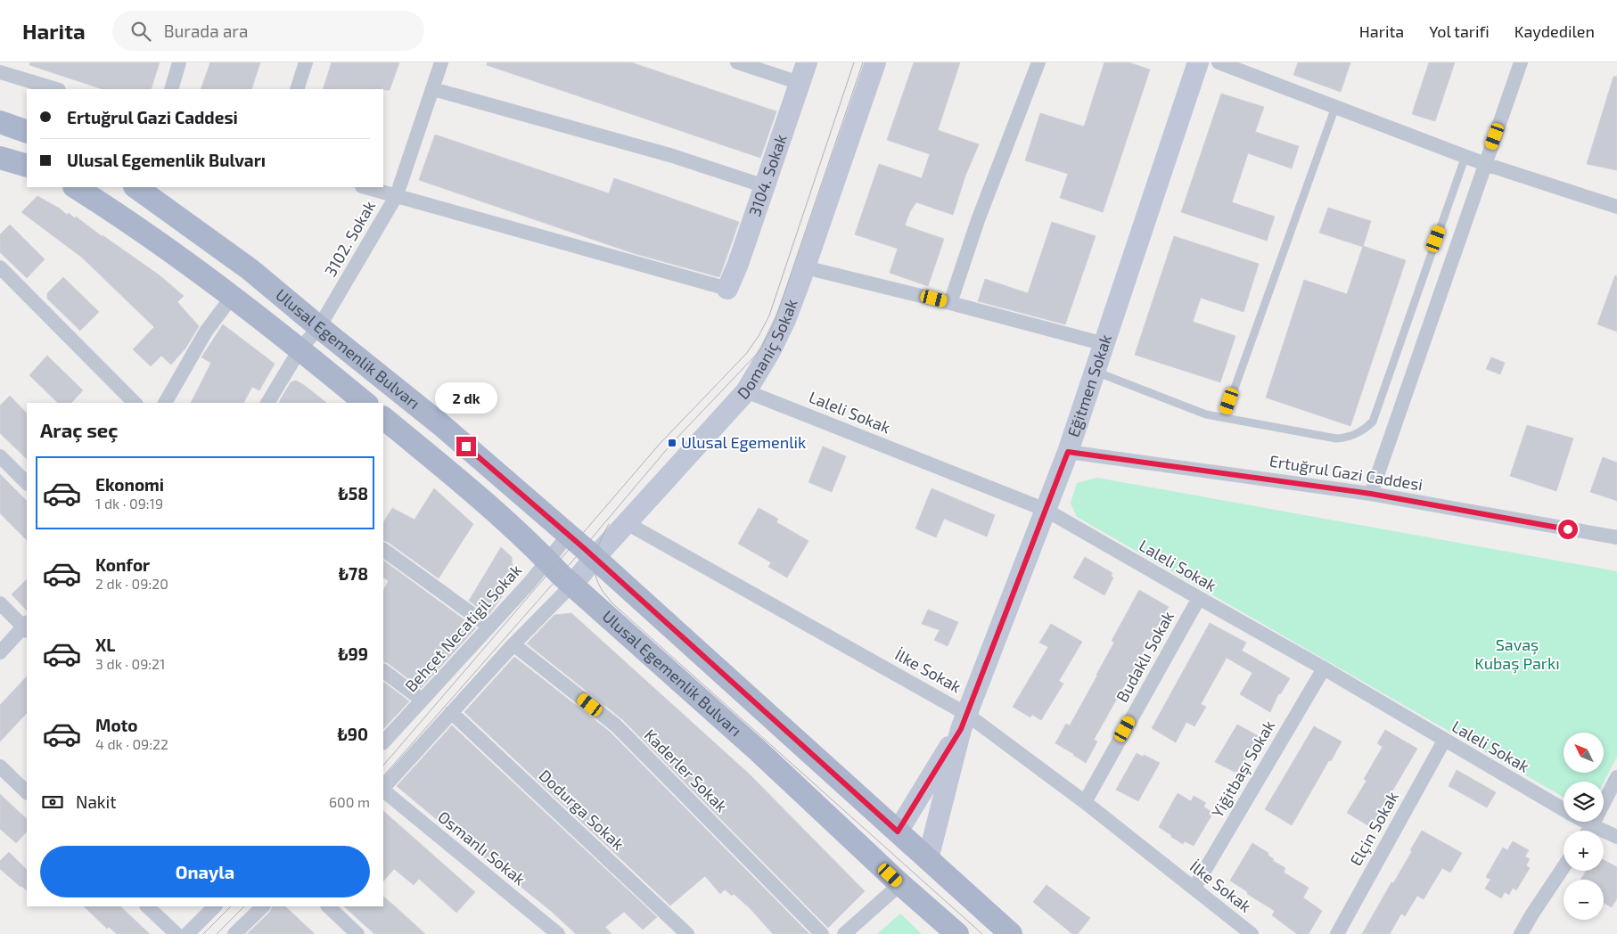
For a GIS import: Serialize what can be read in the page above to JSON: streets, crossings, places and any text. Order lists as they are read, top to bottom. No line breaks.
{"streets":{"main road":["Ulusal Egemenlik Bulvarı"],"street":["3104. Sokak","3102. Sokak","Domaniç Sokak","Eğitmen Sokak","Laleli Sokak","Ertuğrul Gazi Caddesi","Behçet Necatigil Sokak","Budaklı Sokak","İlke Sokak","Yiğitbaşı Sokak","Kaderler Sokak","Dodurga Sokak","Elçin Sokak","Osmanlı Sokak"]},"crossings":[["3102. Sokak","Ulusal Egemenlik Bulvarı"],["Domaniç Sokak","Ulusal Egemenlik Bulvarı"],["Domaniç Sokak","Laleli Sokak"],["Domaniç Sokak","İlke Sokak"],["Ulusal Egemenlik Bulvarı","Eğitmen Sokak"],["Ulusal Egemenlik Bulvarı","Behçet Necatigil Sokak"],["Eğitmen Sokak","Laleli Sokak"],["Eğitmen Sokak","Ertuğrul Gazi Caddesi"],["Eğitmen Sokak","İlke Sokak"],["Laleli Sokak","Budaklı Sokak"],["Laleli Sokak","Yiğitbaşı Sokak"],["Laleli Sokak","Elçin Sokak"],["Budaklı Sokak","İlke Sokak"],["İlke Sokak","Yiğitbaşı Sokak"]],"parks":["Savaş Kubaş Parkı"],"places":{"transit":["Ulusal Egemenlik"]},"north":"top left","page":{"header":"Harita","search":"Burada ara","nav":["Harita","Yol tarifi","Kaydedilen"],"banner":["Ertuğrul Gazi Caddesi","Ulusal Egemenlik Bulvarı"],"bubble":"2 dk","heading":"Araç seç","list":[{"name":"Ekonomi","note":"1 dk · 09:19","value":"₺58"},{"name":"Konfor","note":"2 dk · 09:20","value":"₺78"},{"name":"XL","note":"3 dk · 09:21","value":"₺99"},{"name":"Moto","note":"4 dk · 09:22","value":"₺90"}],"map_buttons":["+","−"],"pay":["Nakit","600 m"],"buttons":"Onayla"}}
